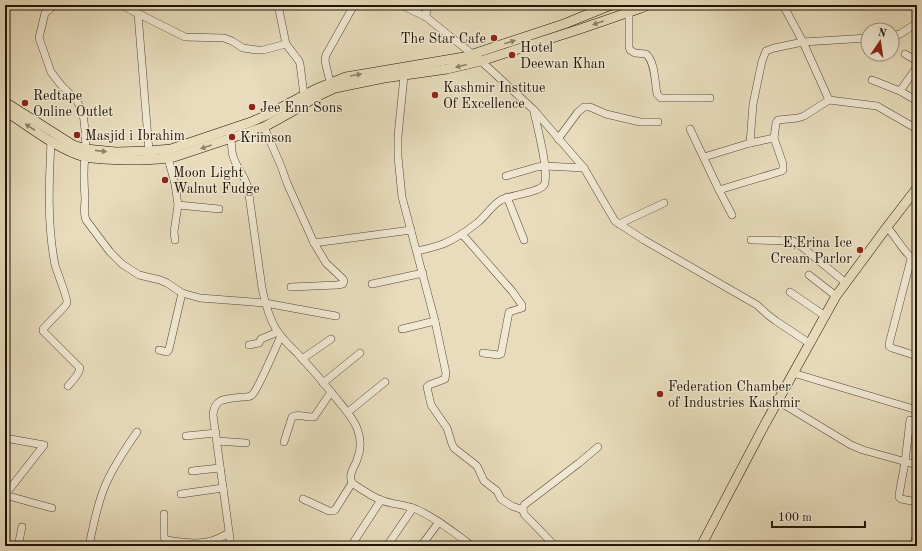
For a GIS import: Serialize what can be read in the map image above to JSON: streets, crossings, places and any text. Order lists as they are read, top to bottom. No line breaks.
{"places":["The Star Cafe","Hotel Deewan Khan","Kashmir Institue Of Excellence","Redtape Online Outlet","Jee Enn Sons","Masjid i Ibrahim","Krimson","Moon Light Walnut Fudge","E,Erina Ice Cream Parlor","Federation Chamber of Industries Kashmir"],"scale_bar":"100 m","north":"top"}
